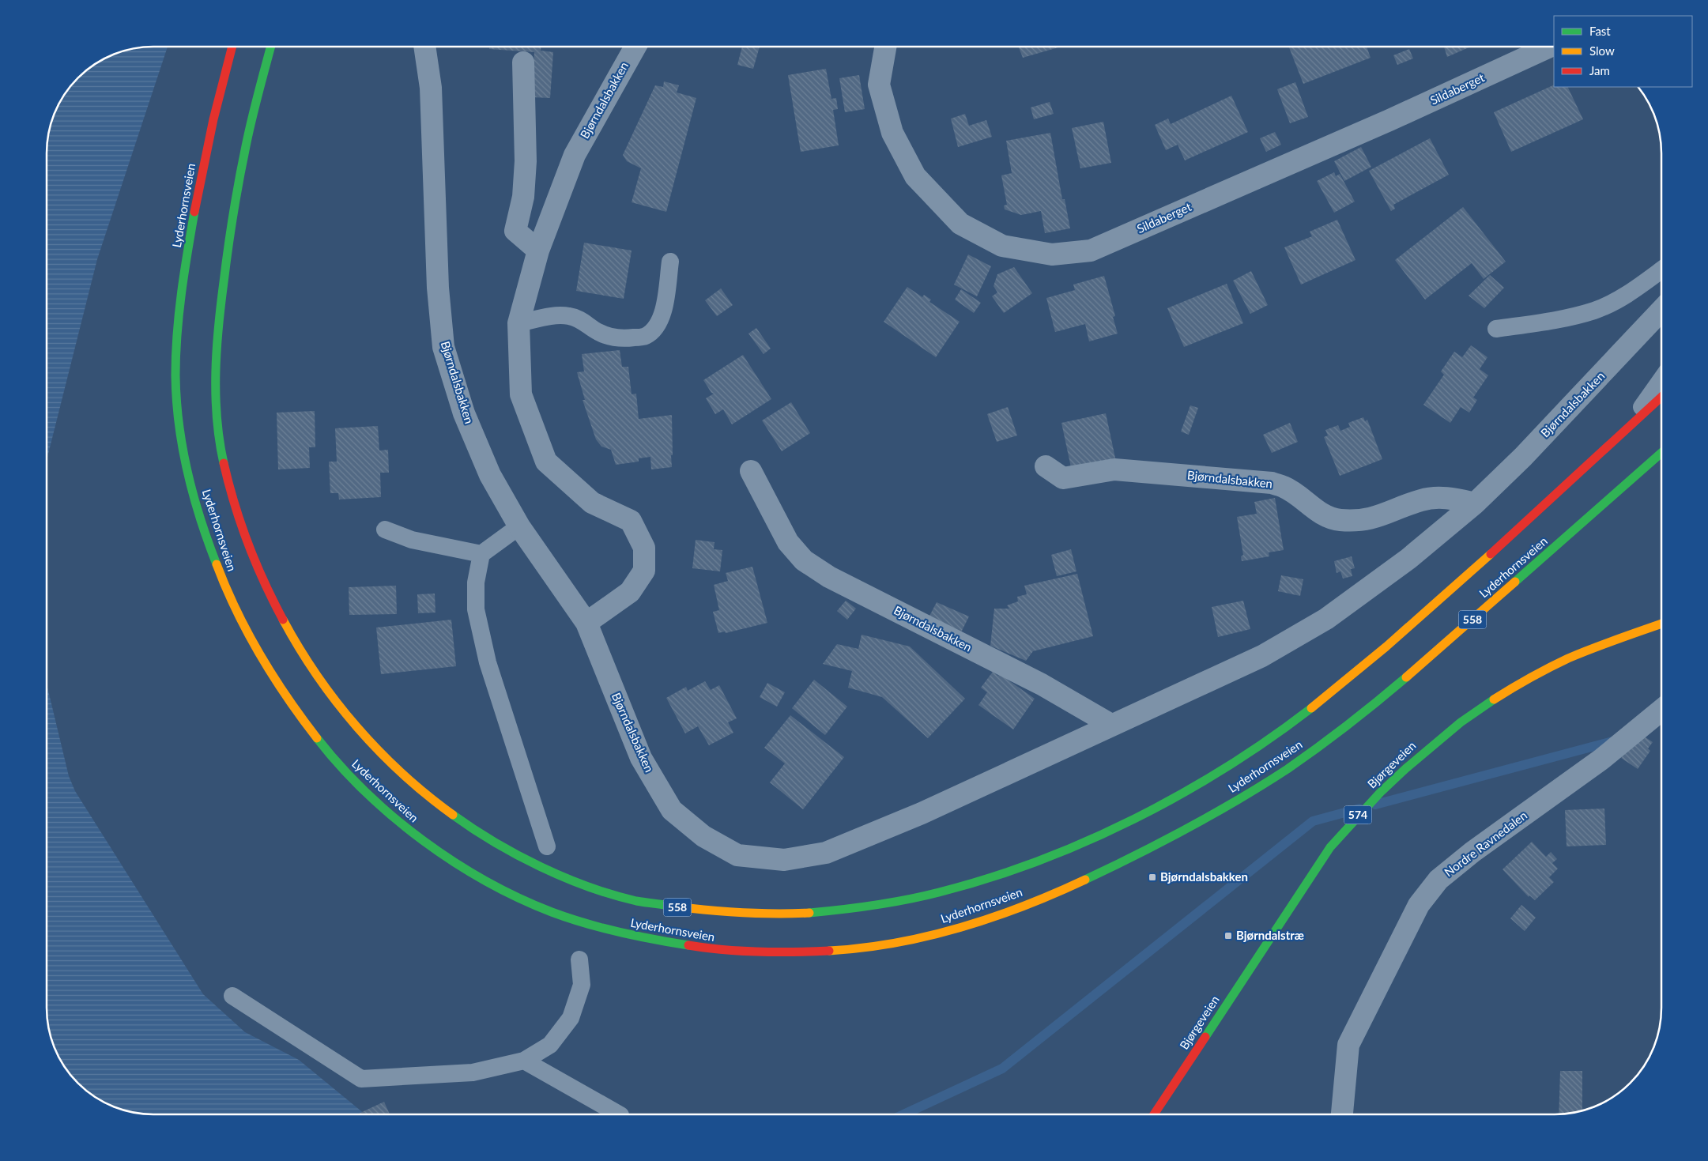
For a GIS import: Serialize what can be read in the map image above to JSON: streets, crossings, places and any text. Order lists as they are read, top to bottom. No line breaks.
{"streets":{"main road":["Lyderhornsveien","558","Bjørgeveien","574"],"street":["Sildaberget","Bjørndalsbakken","Nordre Ravnedalen"]},"places":{"transit":["Bjørndalsbakken","Bjørndalstræ"]},"legend":["Fast","Slow","Jam"]}
